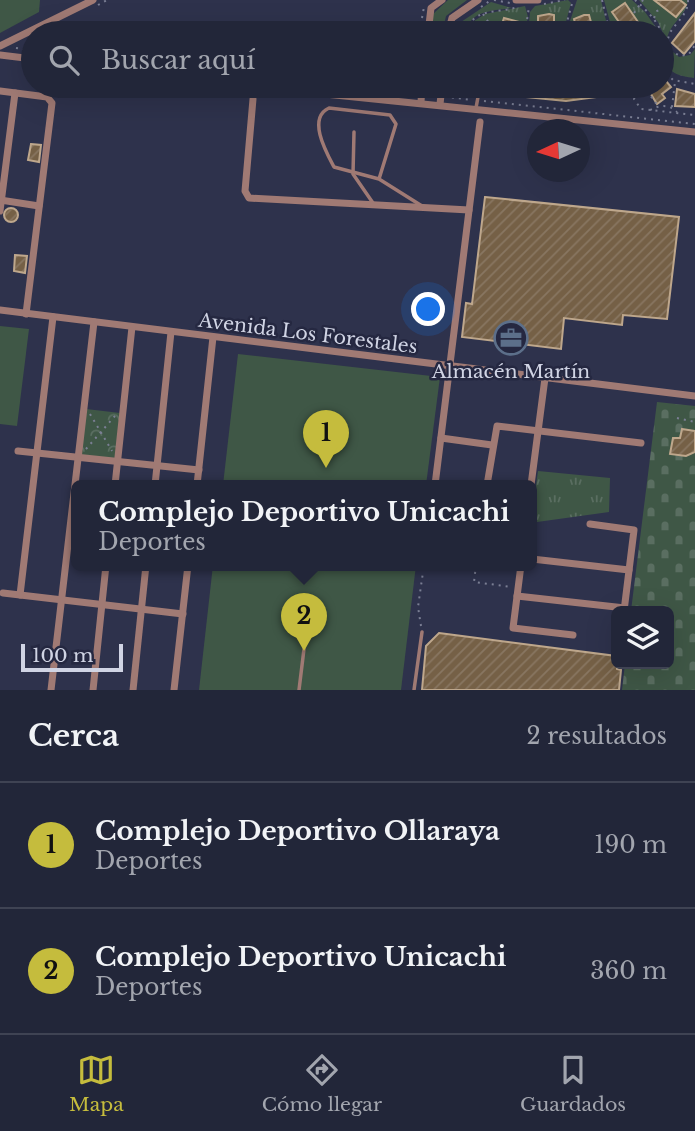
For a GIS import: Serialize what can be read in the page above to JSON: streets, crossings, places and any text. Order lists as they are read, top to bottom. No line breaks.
{"streets":{"street":["Avenida Los Forestales"]},"places":{"office":["Almacén Martín"]},"scale_bar":"100 m","north":"left","page":{"search":"Buscar aquí","pins":["1","2"],"popup":["Complejo Deportivo Unicachi","Deportes"],"scale":"100 m","heading":["Cerca","2 resultados"],"list":[{"mark":"1","name":"Complejo Deportivo Ollaraya","note":"Deportes","value":"190 m"},{"mark":"2","name":"Complejo Deportivo Unicachi","note":"Deportes","value":"360 m"}],"nav":["Mapa","Cómo llegar","Guardados"]}}
